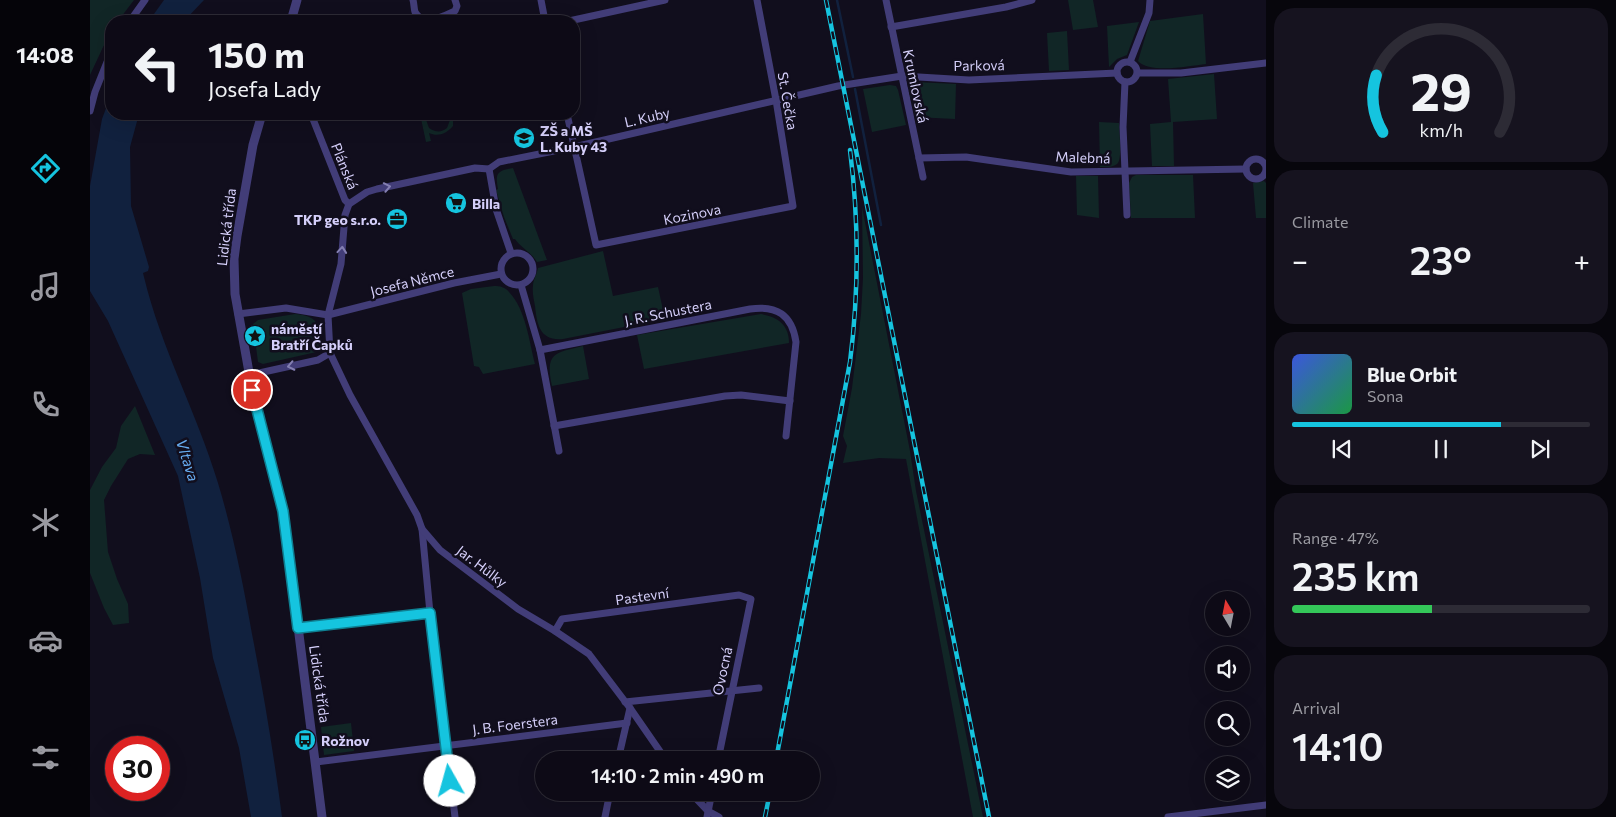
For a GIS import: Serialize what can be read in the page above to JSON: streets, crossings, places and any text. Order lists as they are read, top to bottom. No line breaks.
{"streets":{"street":["Parková","Krumlovská","St. Čečka","L. Kuby","Malebná","Plánská","Kozinova","Lidická třída","Josefa Němce","J. R. Schustera","Jar. Hůlky","Pastevní","Ovocná","J. B. Foerstera"]},"crossings":[["Parková","Krumlovská"],["Parková","L. Kuby"],["Krumlovská","Malebná"],["St. Čečka","L. Kuby"],["St. Čečka","Kozinova"],["L. Kuby","Plánská"],["L. Kuby","Kozinova"],["Plánská","Josefa Němce"],["Plánská","Jar. Hůlky"],["Lidická třída","J. B. Foerstera"],["Jar. Hůlky","Pastevní"],["Pastevní","Ovocná"]],"one_way":["Plánská"],"water":["Vltava"],"places":{"school or university":["ZŠ a MŠ L. Kuby 43"],"supermarket":["Billa"],"office":["TKP geo s.r.o."],"place":["náměstí Bratří Čapků"],"bus stop":["Rožnov"]},"north":"top","page":{"tabs":"14:08","turn":["150 m","Josefa Lady"],"tile":["Climate",["Range · 47%","235 km"],["Arrival","14:10"]],"heat":["−","23°","+"],"song":["Blue Orbit","Sona"],"limit":"30","trip":"14:10 · 2 min · 490 m","gauge":["29","km/h"]}}
